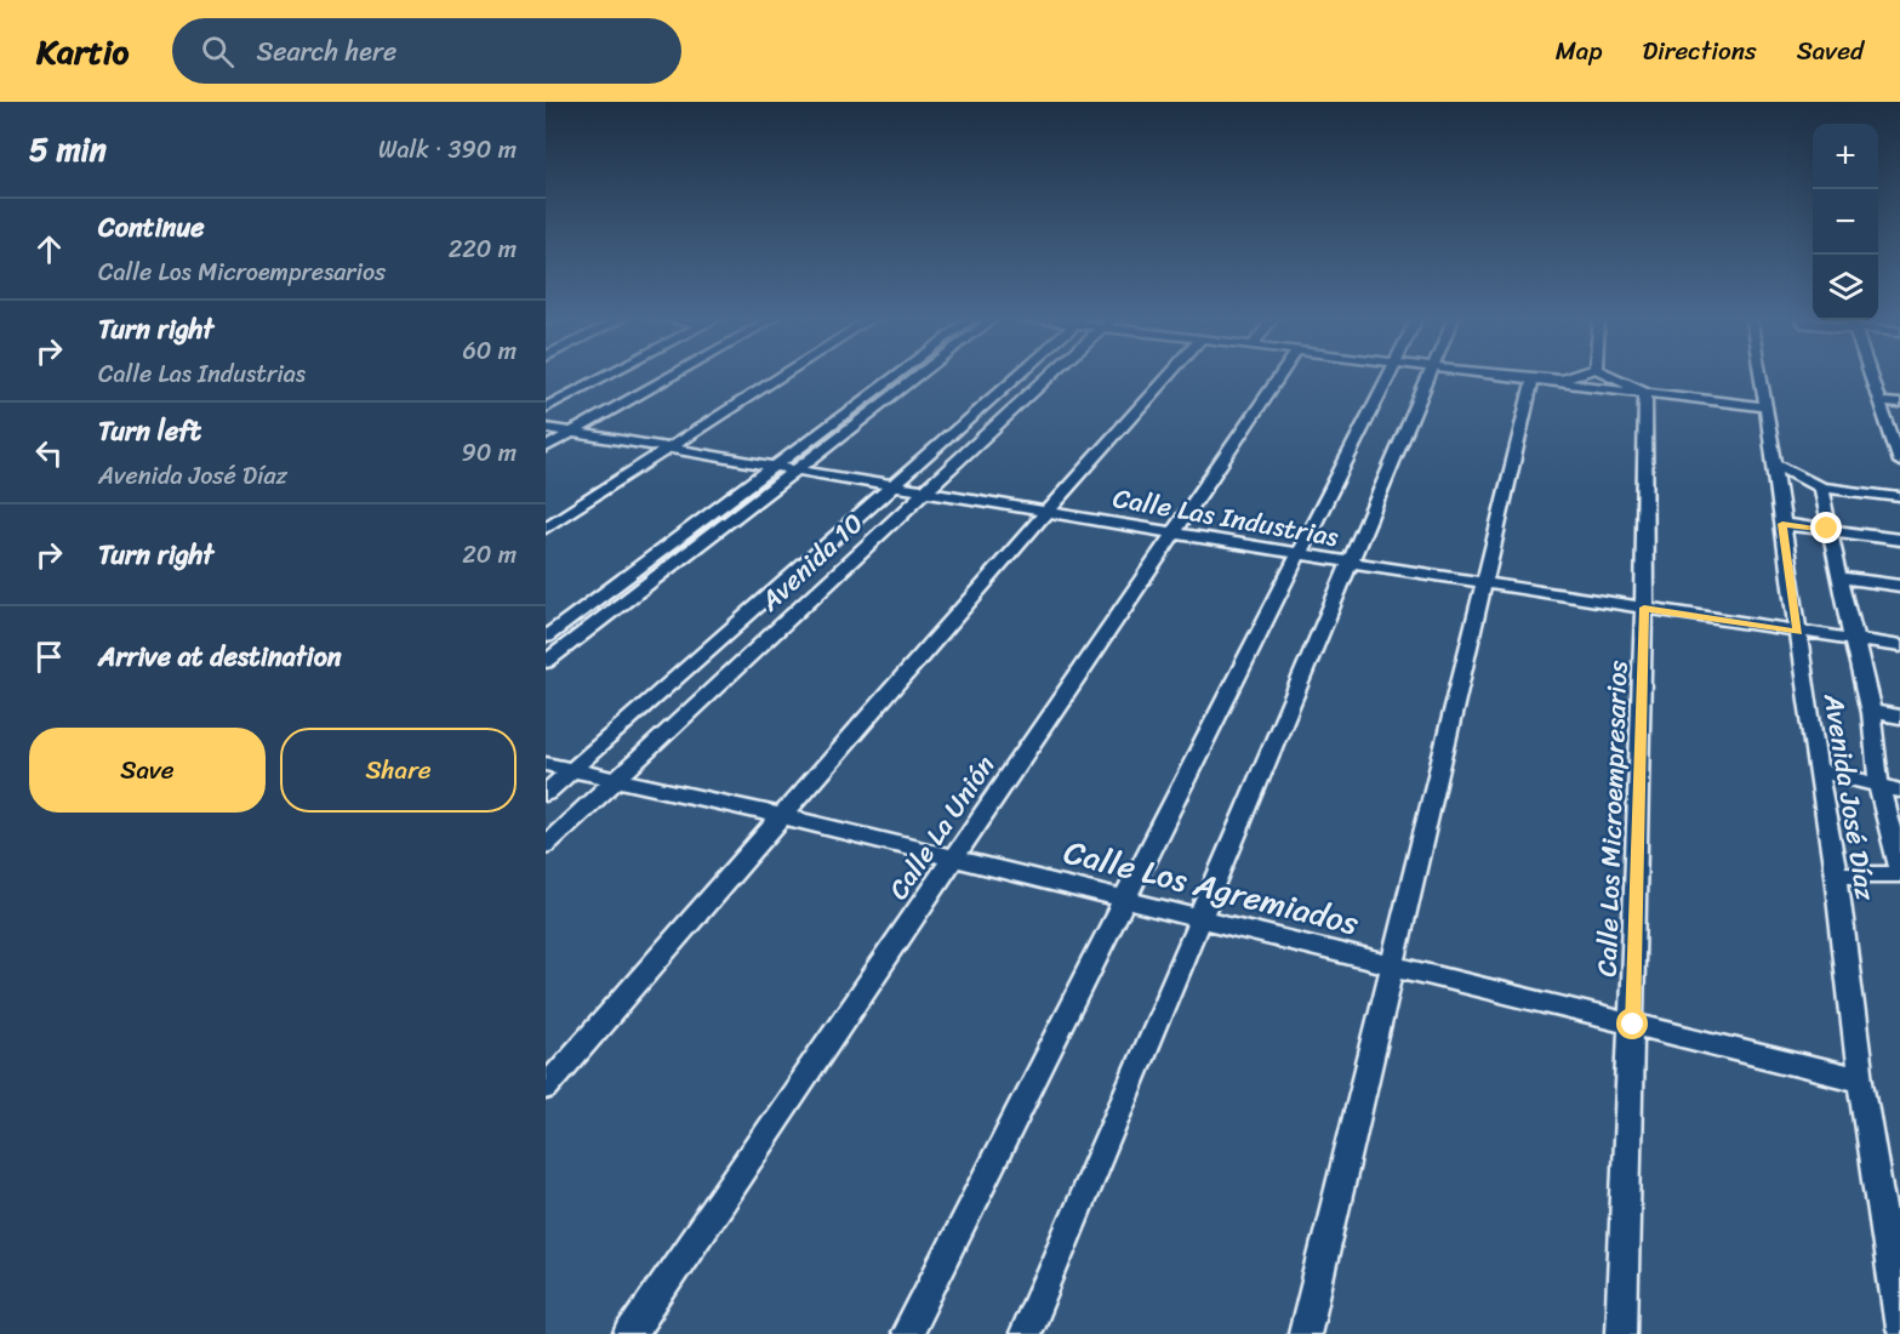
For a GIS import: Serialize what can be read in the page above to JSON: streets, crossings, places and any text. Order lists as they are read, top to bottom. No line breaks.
{"streets":{"street":["Calle Las Industrias","Avenida 10","Avenida José Díaz","Calle Los Microempresarios","Calle La Unión","Calle Los Agremiados"]},"crossings":[["Calle Las Industrias","Avenida 10"],["Calle Las Industrias","Avenida José Díaz"],["Calle Las Industrias","Calle Los Microempresarios"],["Calle Las Industrias","Calle La Unión"],["Avenida 10","Calle Los Agremiados"],["Avenida José Díaz","Calle Los Agremiados"],["Calle Los Microempresarios","Calle Los Agremiados"],["Calle La Unión","Calle Los Agremiados"]],"page":{"header":"Kartio","search":"Search here","nav":["Map","Directions","Saved"],"heading":["5 min","Walk · 390 m"],"map_buttons":["+","−"],"list":[["Continue","Calle Los Microempresarios","220 m"],["Turn right","Calle Las Industrias","60 m"],["Turn left","Avenida José Díaz","90 m"],["Turn right","20 m"],"Arrive at destination"],"buttons":["Save","Share"]}}
